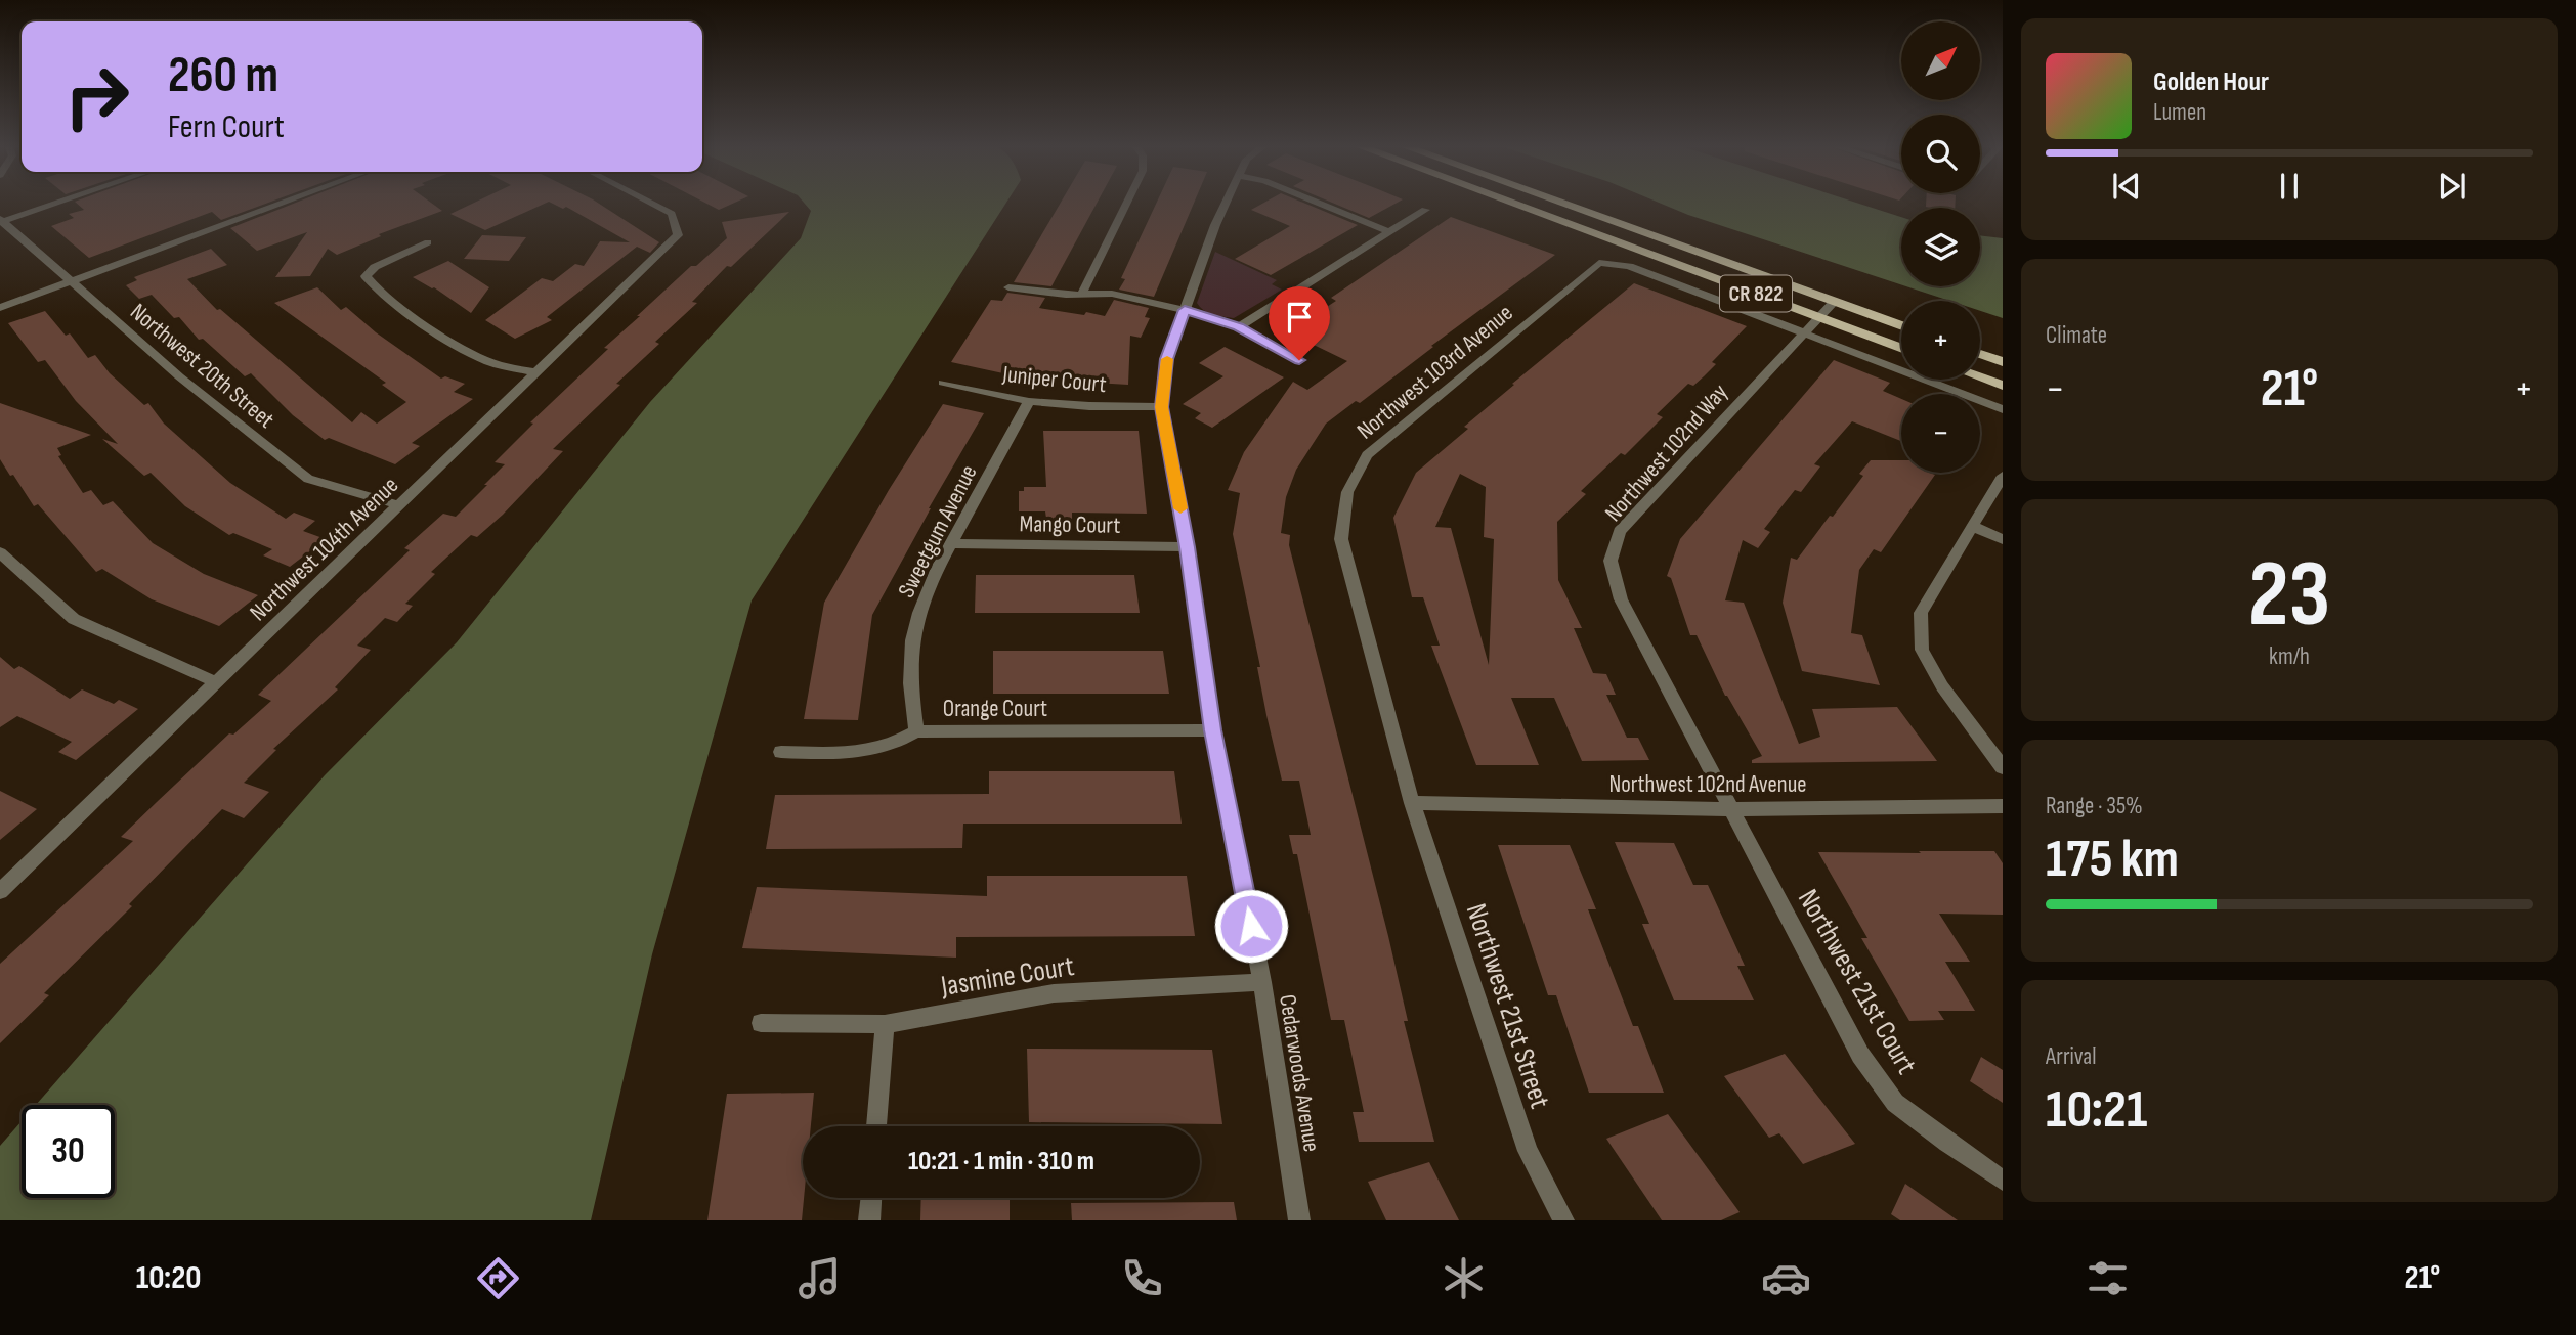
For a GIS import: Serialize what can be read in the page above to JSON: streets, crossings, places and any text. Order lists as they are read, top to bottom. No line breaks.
{"streets":{"main road":["CR 822"],"street":["Northwest 20th Street","Northwest 103rd Avenue","Juniper Court","Northwest 102nd Way","Mango Court","Sweetgum Avenue","Northwest 104th Avenue","Orange Court","Northwest 102nd Avenue","Jasmine Court","Northwest 21st Court","Northwest 21st Street","Cedarwoods Avenue"]},"crossings":[["CR 822","Northwest 102nd Way"],["Northwest 20th Street","Northwest 104th Avenue"],["Northwest 103rd Avenue","Northwest 102nd Way"],["Northwest 103rd Avenue","Northwest 102nd Avenue"],["Northwest 103rd Avenue","Northwest 21st Street"],["Juniper Court","Sweetgum Avenue"],["Juniper Court","Cedarwoods Avenue"],["Northwest 102nd Way","Northwest 102nd Avenue"],["Northwest 102nd Way","Northwest 21st Court"],["Mango Court","Sweetgum Avenue"],["Mango Court","Cedarwoods Avenue"],["Sweetgum Avenue","Orange Court"],["Orange Court","Cedarwoods Avenue"],["Northwest 102nd Avenue","Northwest 21st Court"],["Northwest 102nd Avenue","Northwest 21st Street"],["Jasmine Court","Cedarwoods Avenue"]],"north":"top right","page":{"map_buttons":["+","−"],"turn":["260 m","Fern Court"],"song":["Golden Hour","Lumen"],"tile":["Climate",["23","km/h"],["Range · 35%","175 km"],["Arrival","10:21"]],"heat":["−","21°","+"],"limit":"30","trip":"10:21 · 1 min · 310 m","tabs":["10:20","21°"]}}
